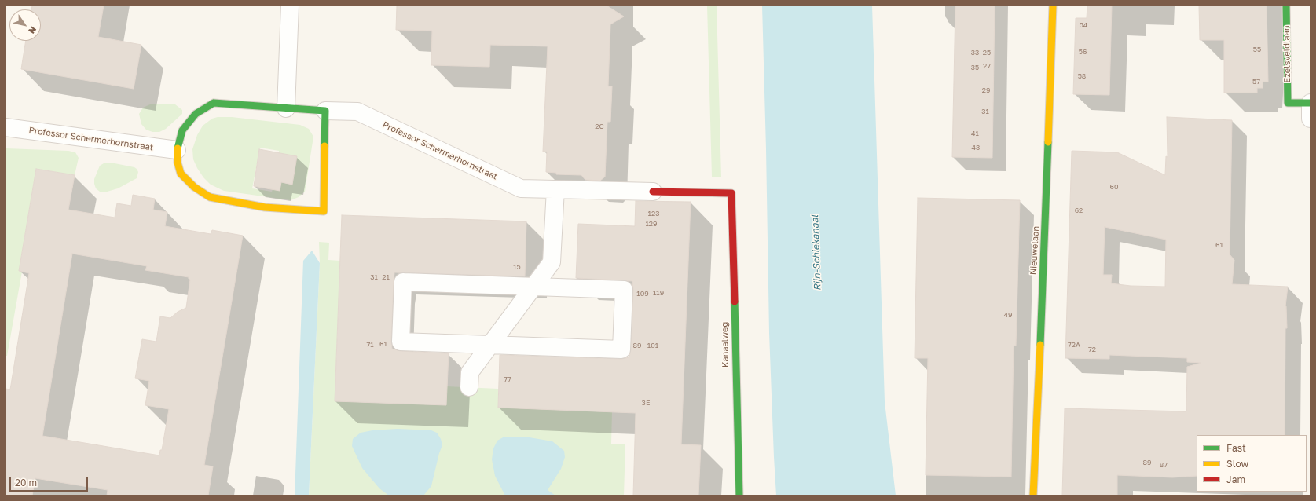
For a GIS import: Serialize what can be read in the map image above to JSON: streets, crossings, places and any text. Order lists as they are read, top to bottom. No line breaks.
{"streets":{"street":["Ezelsveldlaan","Professor Schermerhornstraat","Nieuwelaan","Kanaalweg"]},"crossings":[["Professor Schermerhornstraat","Kanaalweg"]],"water":["Rijn-Schiekanaal"],"house_numbers":["54","55","56","33","25","27","35","58","57","29","31","2C","41","43","60","62","123","129","61","15","31","21","119","109","49","61","71","72A","89","101","72","77","3E","89","87"],"legend":["Fast","Slow","Jam"],"scale_bar":"20 m","north":"bottom right"}
